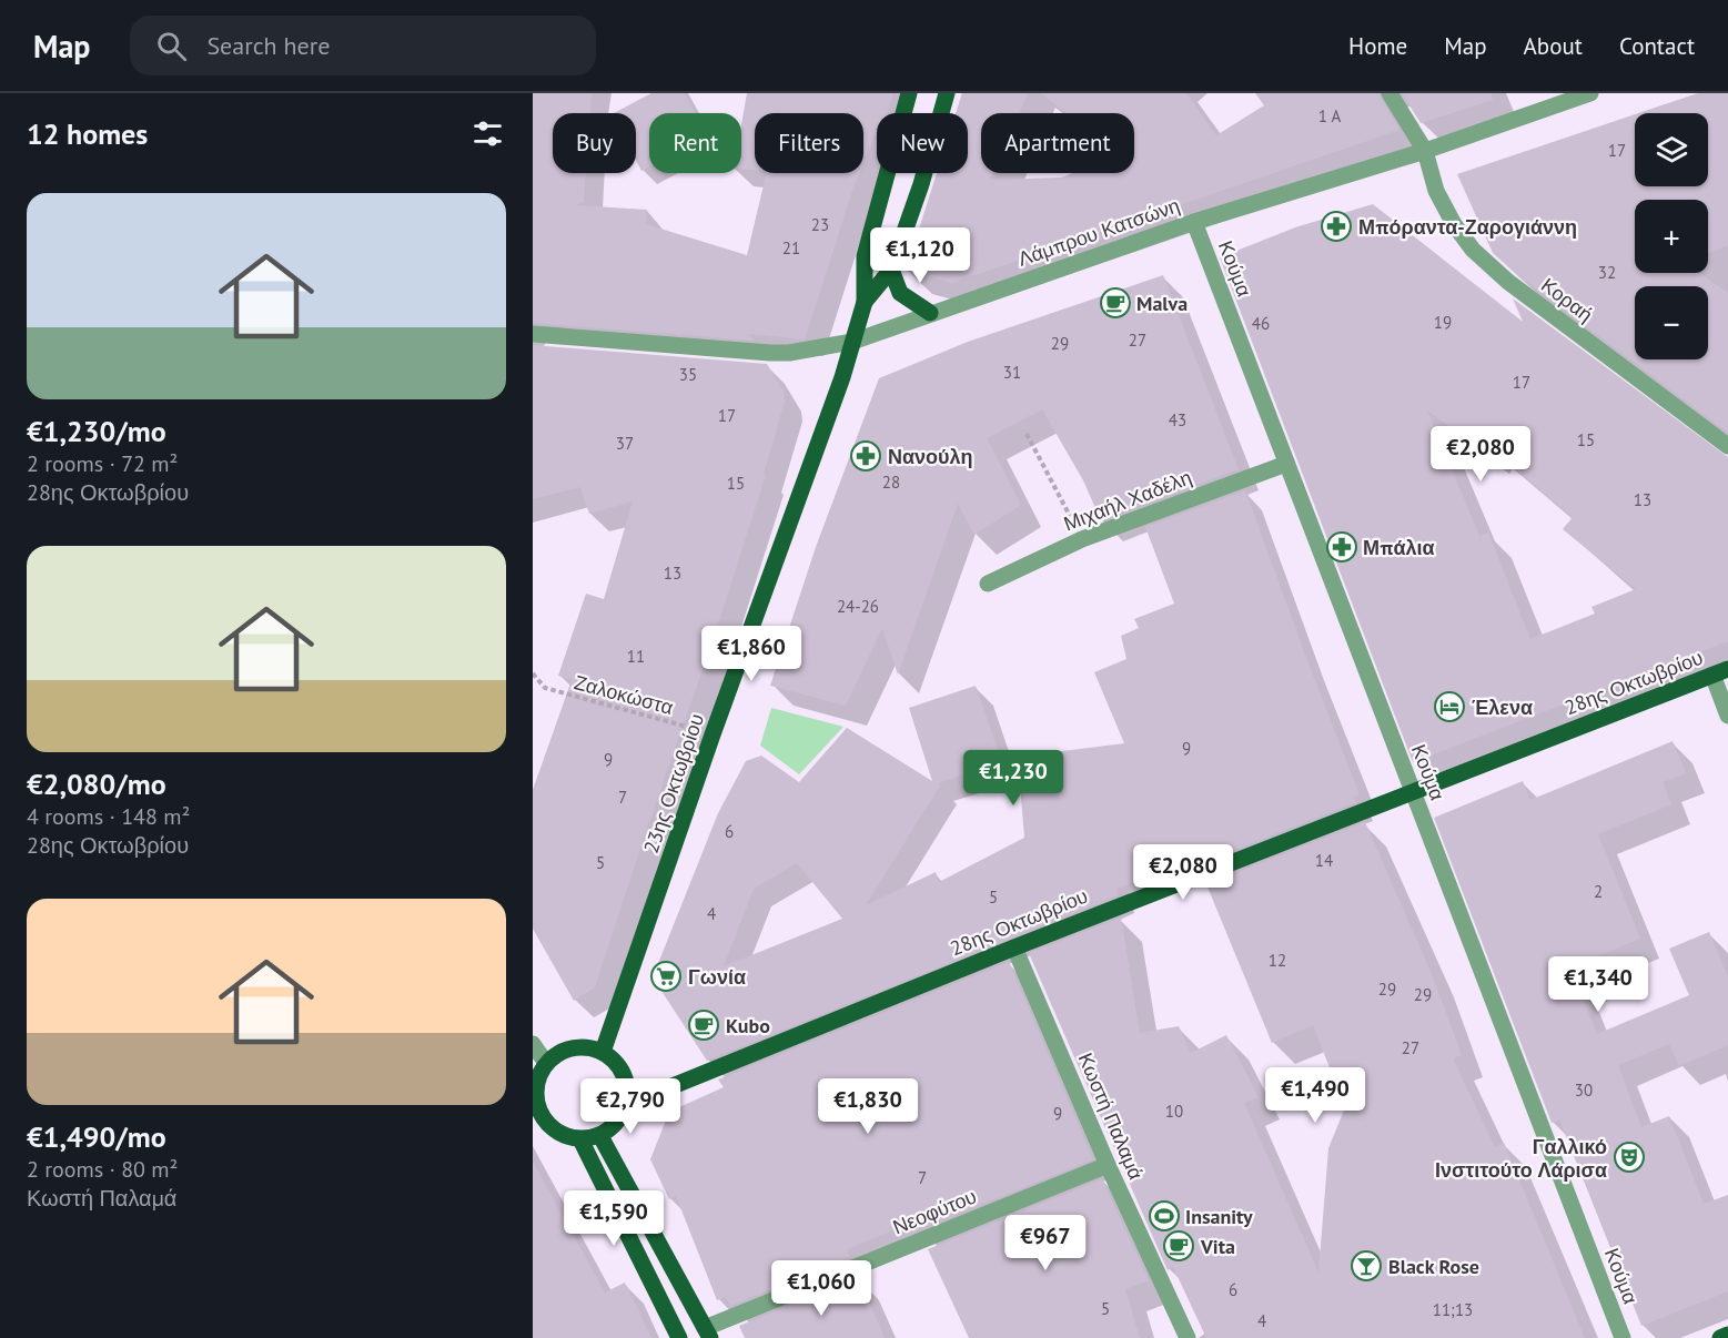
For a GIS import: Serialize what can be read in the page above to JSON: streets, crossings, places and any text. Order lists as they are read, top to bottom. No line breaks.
{"streets":{"main road":["28ης Οκτωβρίου","23ης Οκτωβρίου"],"street":["Λάμπρου Κατσώνη","Κούμα","Κοραή","Μιχαήλ Χαδέλη","Κωστή Παλαμά","Νεοφύτου"],"path":["Ζαλοκώστα"]},"crossings":[["Λάμπρου Κατσώνη","Κούμα"],["Λάμπρου Κατσώνη","Κοραή"],["Λάμπρου Κατσώνη","23ης Οκτωβρίου"],["Κούμα","Μιχαήλ Χαδέλη"],["Κούμα","28ης Οκτωβρίου"],["28ης Οκτωβρίου","23ης Οκτωβρίου"],["28ης Οκτωβρίου","Κωστή Παλαμά"],["Ζαλοκώστα","23ης Οκτωβρίου"],["Κωστή Παλαμά","Νεοφύτου"]],"places":{"pharmacy":["Μπόραντα-Ζαρογιάννη","Νανούλη","Μπάλια"],"cafe":["Malva","Kubo","Vita"],"hotel":["Έλενα"],"supermarket":["Γωνία"],"theatre":["Γαλλικό Ινστιτούτο Λάρισα"],"sports":["Insanity"],"bar":["Black Rose"]},"house_numbers":["1 A","17","23","21","32","19","46","27","29","31","35","17","17","43","15","37","28","15","13","13","24-26","11","9","9","7","6","14","5","2","5","4","12","29","29","27","30","10","9","7","6","5","11;13","4"],"page":{"header":"Map","search":"Search here","nav":["Home","Map","About","Contact"],"heading":"12 homes","map_buttons":["+","−"],"chip":["Buy","Rent","Filters","New","Apartment"],"list":[{"name":"€1,230/mo","note":"2 rooms · 72 m² · 28ης Οκτωβρίου"},{"name":"€2,080/mo","note":"4 rooms · 148 m² · 28ης Οκτωβρίου"},{"name":"€1,490/mo","note":"2 rooms · 80 m² · Κωστή Παλαμά"}],"price":["€1,120","€2,080","€1,860","€1,230","€2,080","€1,340","€1,490","€2,790","€1,830","€1,590","€967","€1,060"]}}
